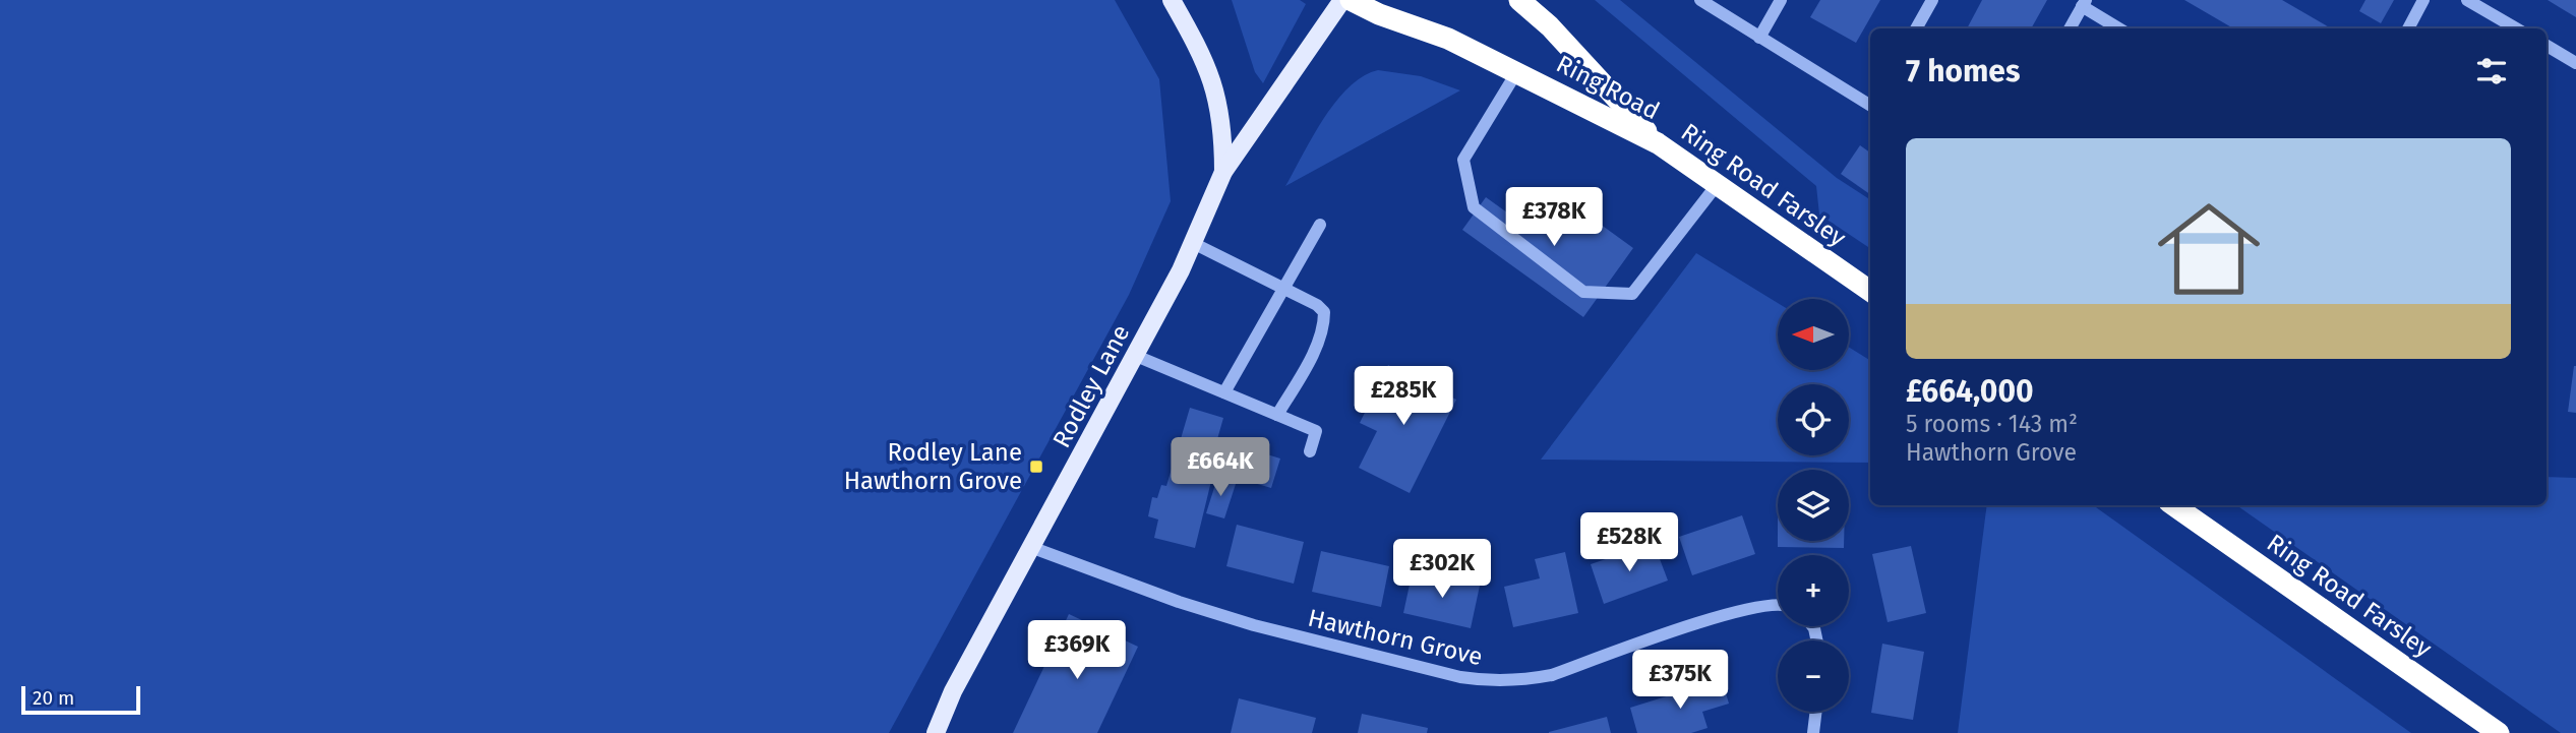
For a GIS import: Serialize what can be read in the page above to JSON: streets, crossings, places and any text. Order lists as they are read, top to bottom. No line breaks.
{"streets":{"highway":["Ring Road","Ring Road Farsley"],"main road":["Rodley Lane"],"street":["Hawthorn Grove"]},"crossings":[["Ring Road","Ring Road Farsley"],["Rodley Lane","Hawthorn Grove"]],"places":{"transit":["Rodley Lane Hawthorn Grove"]},"scale_bar":"20 m","north":"left","page":{"heading":"7 homes","list":[{"name":"£664,000","note":"5 rooms · 143 m² · Hawthorn Grove"}],"price":["£378K","£285K","£664K","£528K","£302K","£369K","£375K"],"map_buttons":["+","−"],"scale":"20 m"}}
